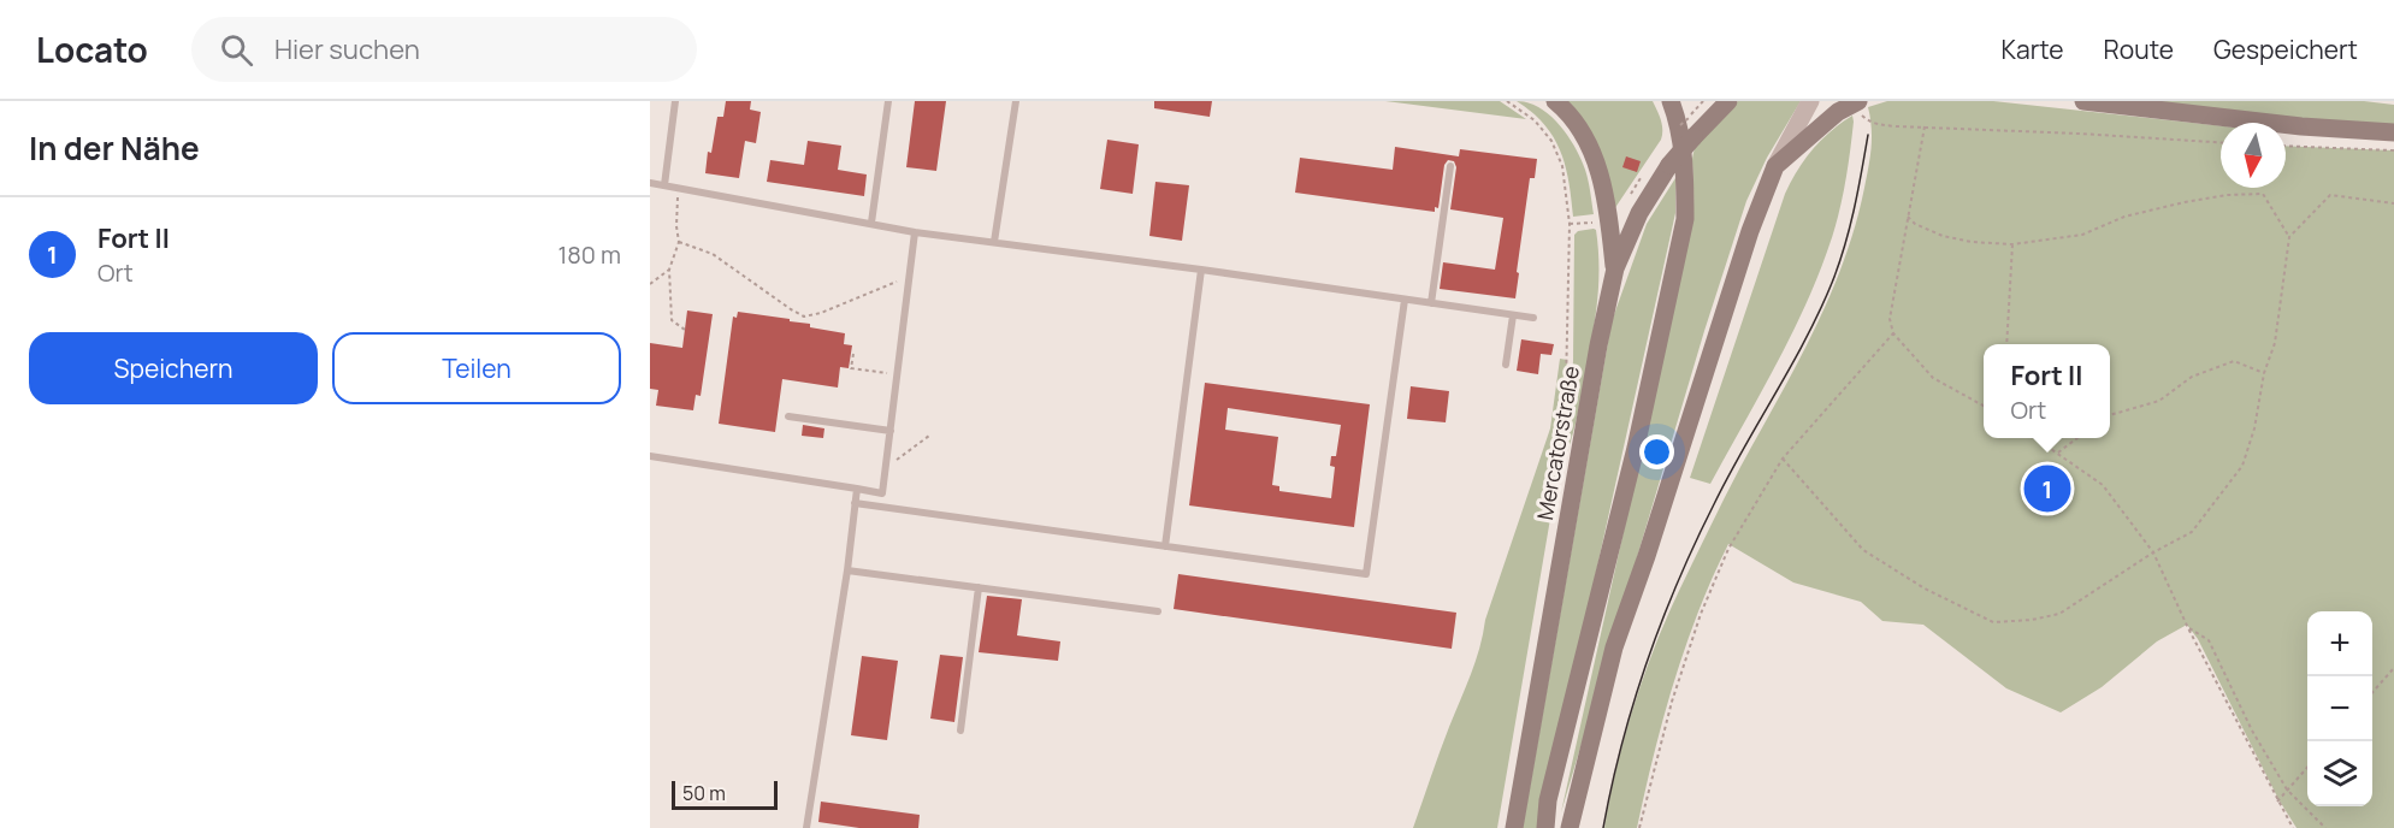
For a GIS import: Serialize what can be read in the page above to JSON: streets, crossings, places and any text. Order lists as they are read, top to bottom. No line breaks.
{"streets":{"main road":["Mercatorstraße"]},"scale_bar":"50 m","north":"bottom","page":{"header":"Locato","search":"Hier suchen","nav":["Karte","Route","Gespeichert"],"heading":"In der Nähe","list":[{"mark":"1","name":"Fort II","note":"Ort","value":"180 m"}],"buttons":["Speichern","Teilen"],"popup":["Fort II","Ort"],"pins":"1","map_buttons":["+","−"],"scale":"50 m"}}
